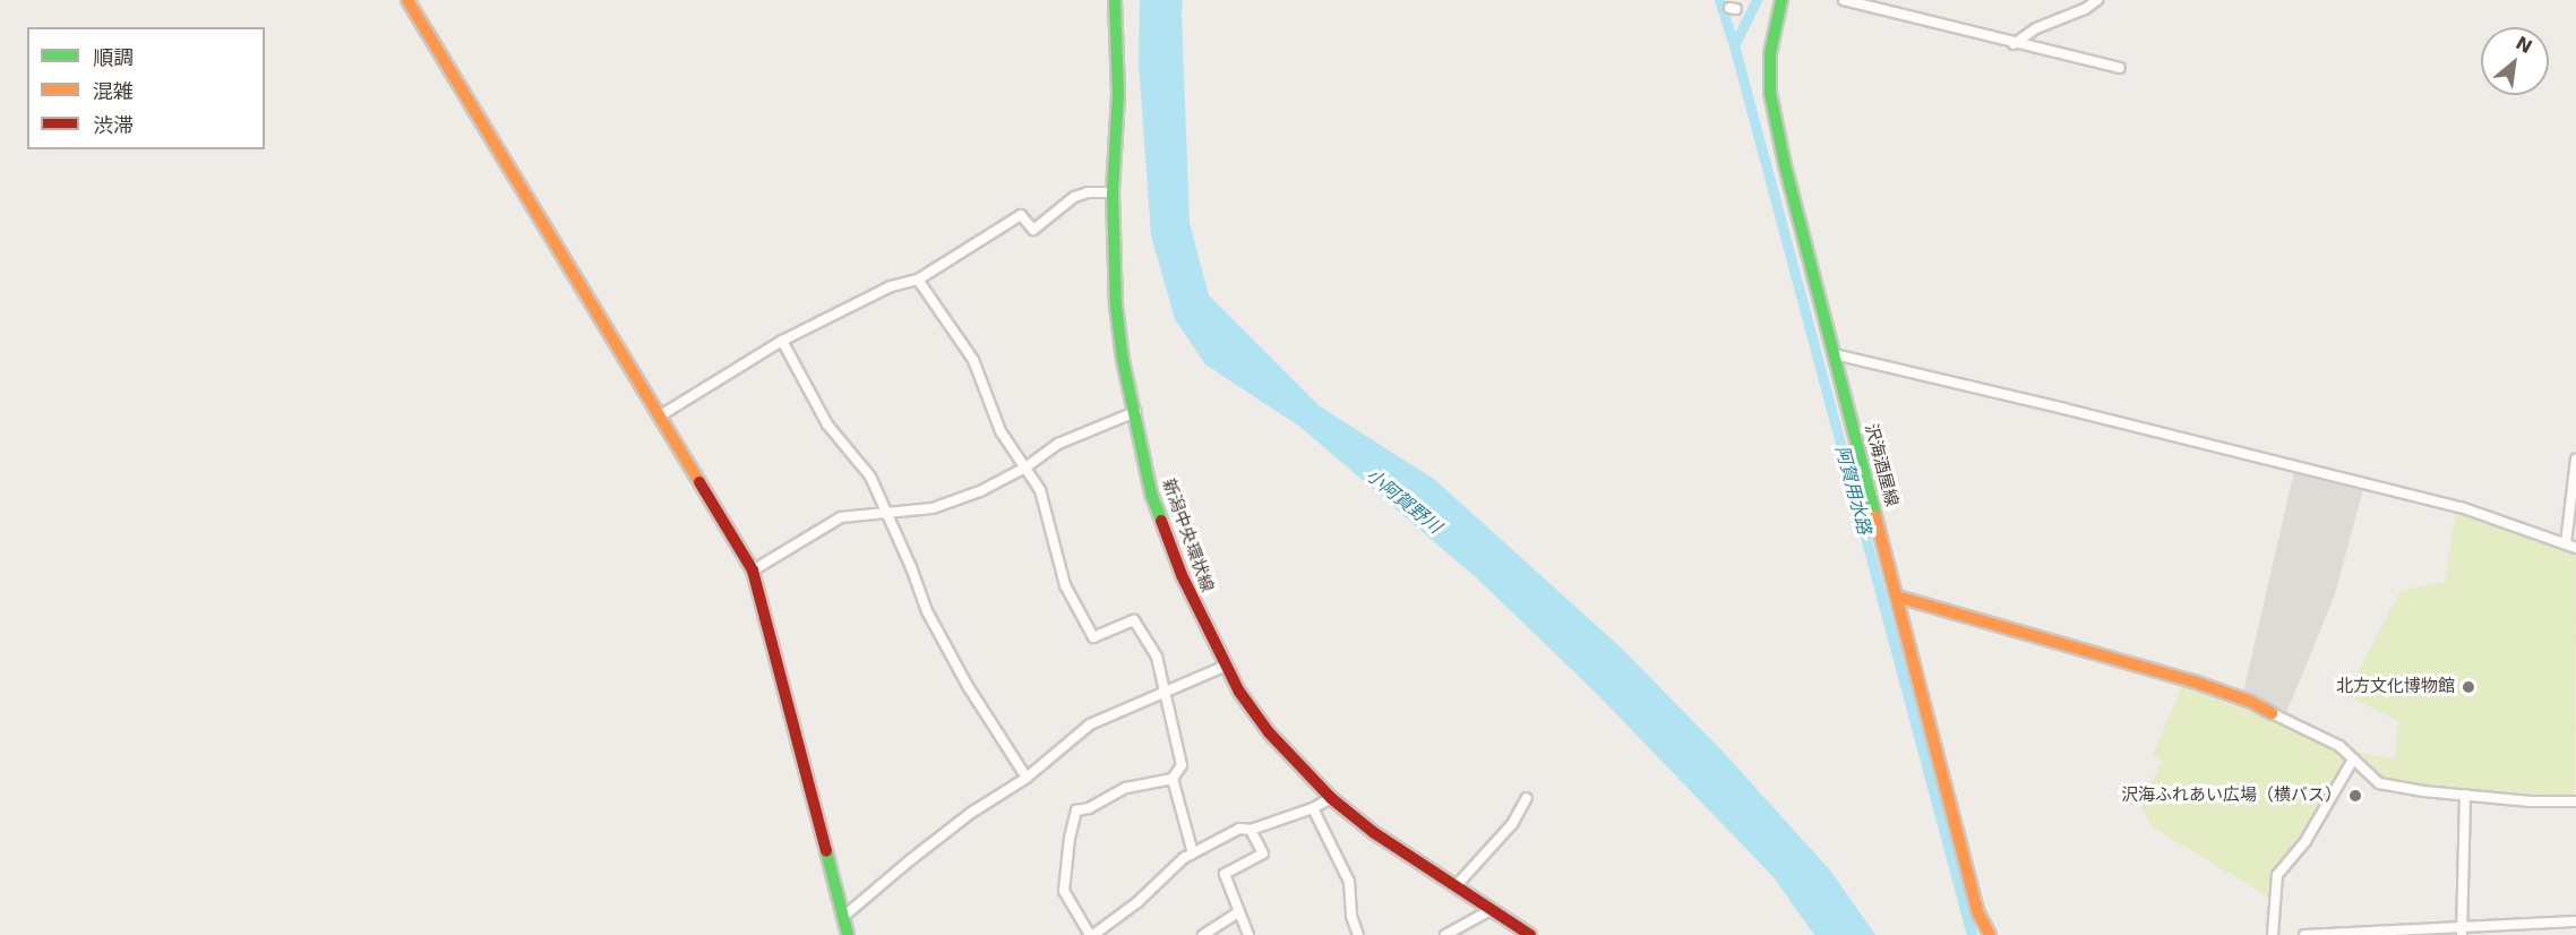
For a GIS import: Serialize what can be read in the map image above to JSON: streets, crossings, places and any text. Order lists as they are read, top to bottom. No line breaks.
{"streets":{"main road":["沢海酒屋線","新潟中央環状線"]},"water":["阿賀用水路","小阿賀野川"],"places":["北方文化博物館","沢海ふれあい広場（横バス）"],"legend":["順調","混雑","渋滞"],"north":"top right"}
